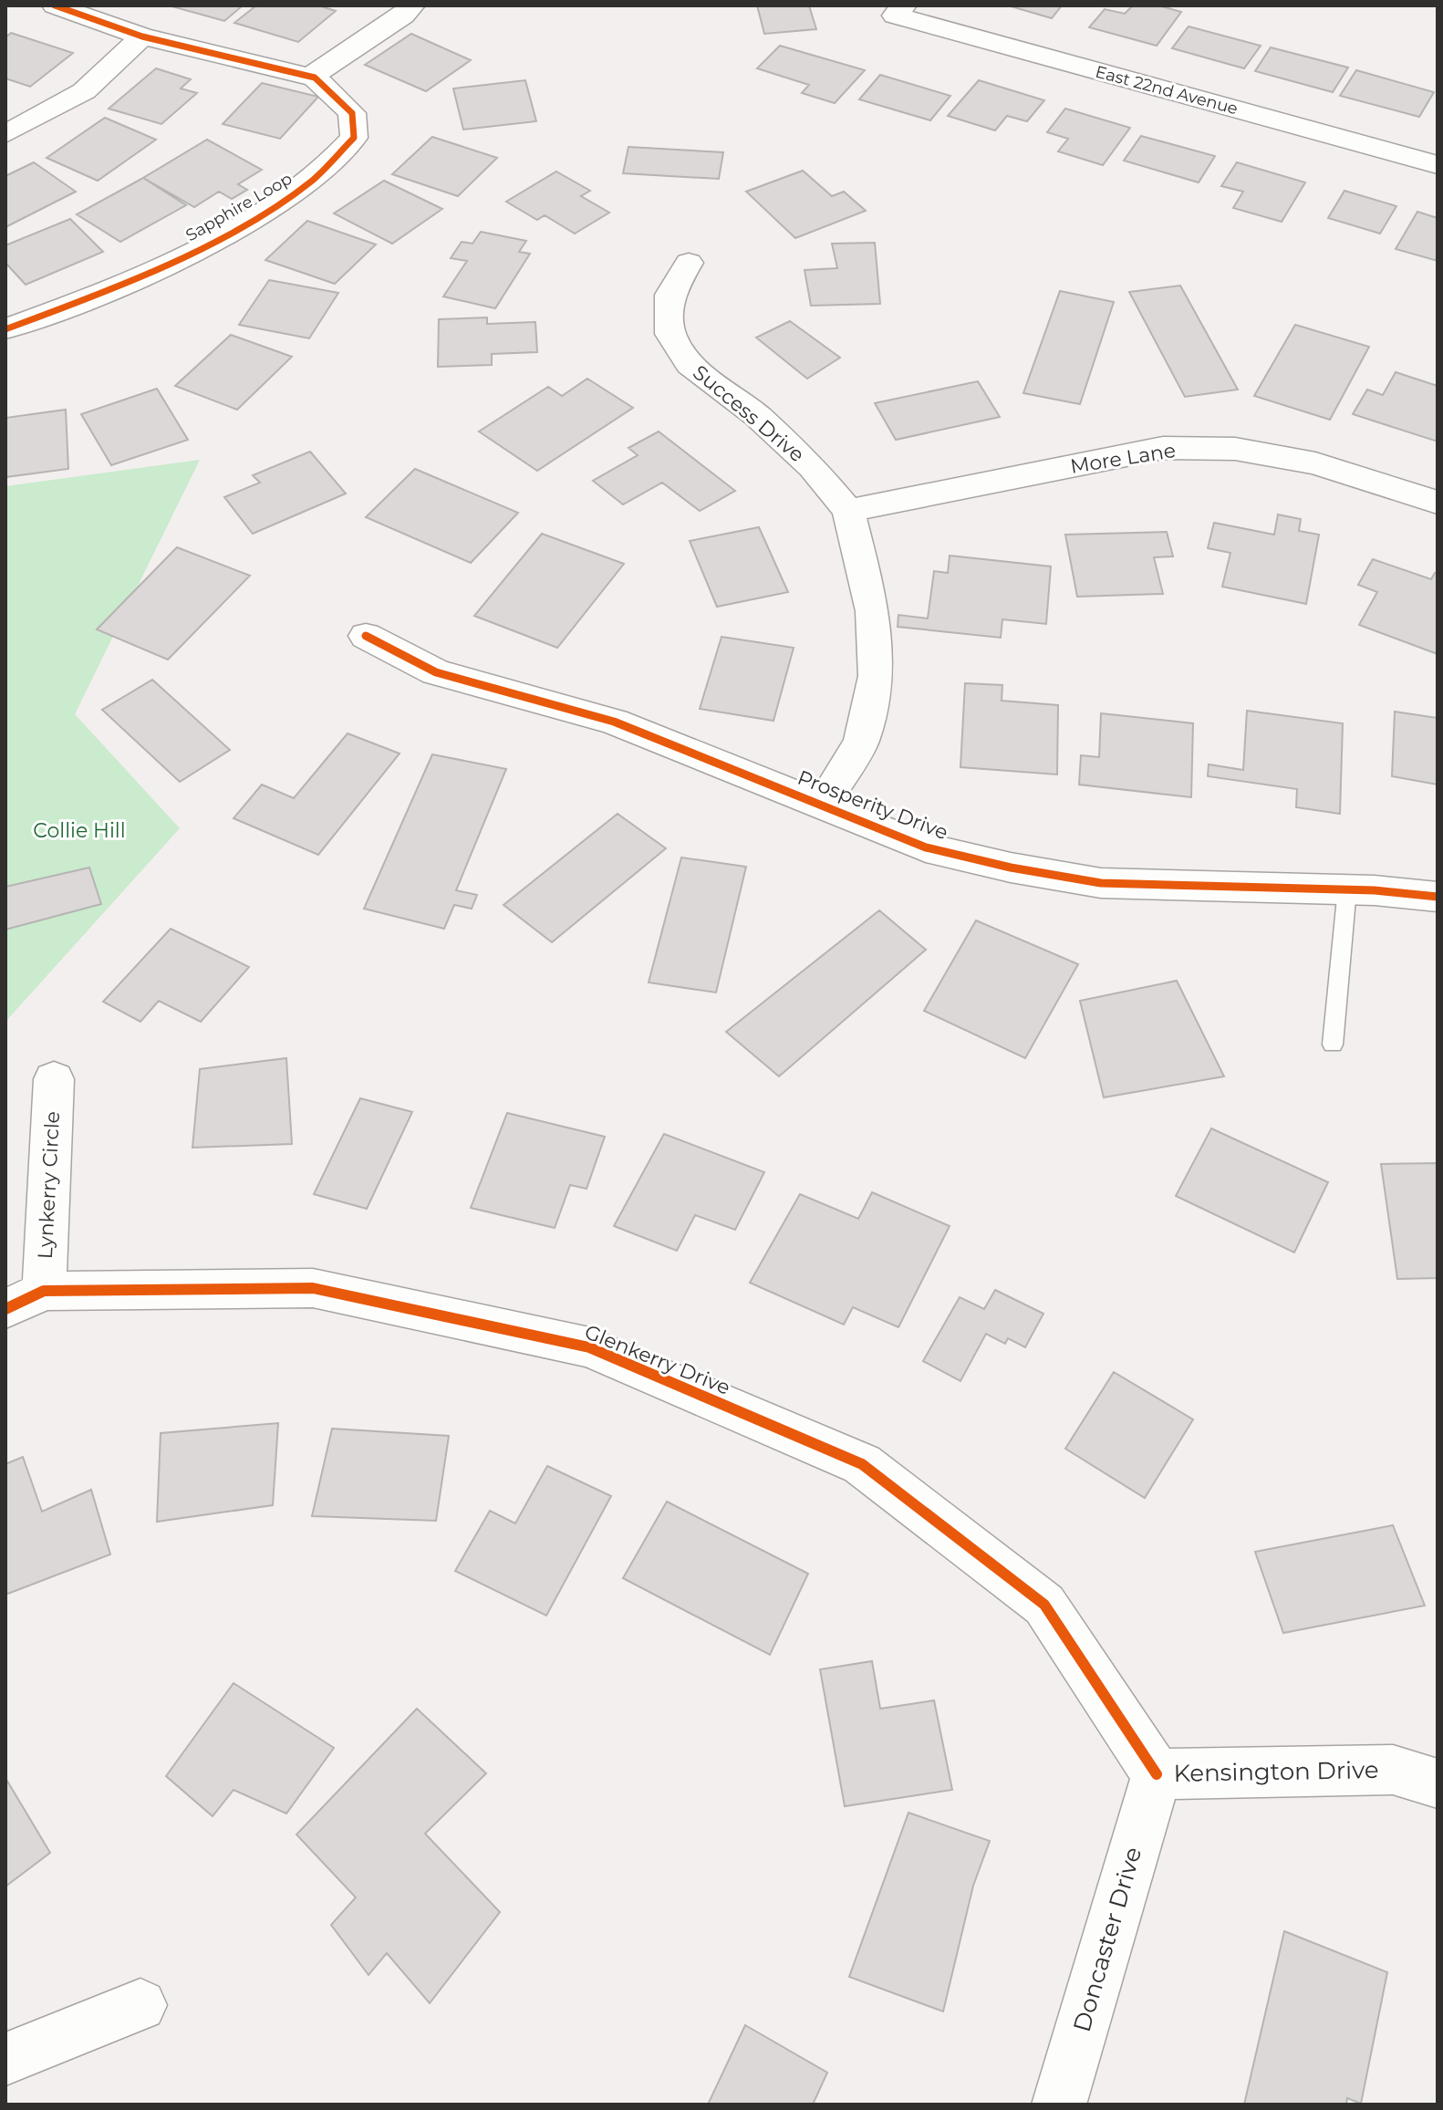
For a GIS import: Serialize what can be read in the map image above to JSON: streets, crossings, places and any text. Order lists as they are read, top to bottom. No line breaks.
{"streets":{"street":["East 22nd Avenue","Sapphire Loop","Success Drive","More Lane","Prosperity Drive","Lynkerry Circle","Glenkerry Drive","Kensington Drive","Doncaster Drive"]},"crossings":[["Success Drive","More Lane"],["Success Drive","Prosperity Drive"],["Lynkerry Circle","Glenkerry Drive"],["Glenkerry Drive","Kensington Drive"],["Glenkerry Drive","Doncaster Drive"],["Kensington Drive","Doncaster Drive"]],"parks":["Collie Hill"]}
